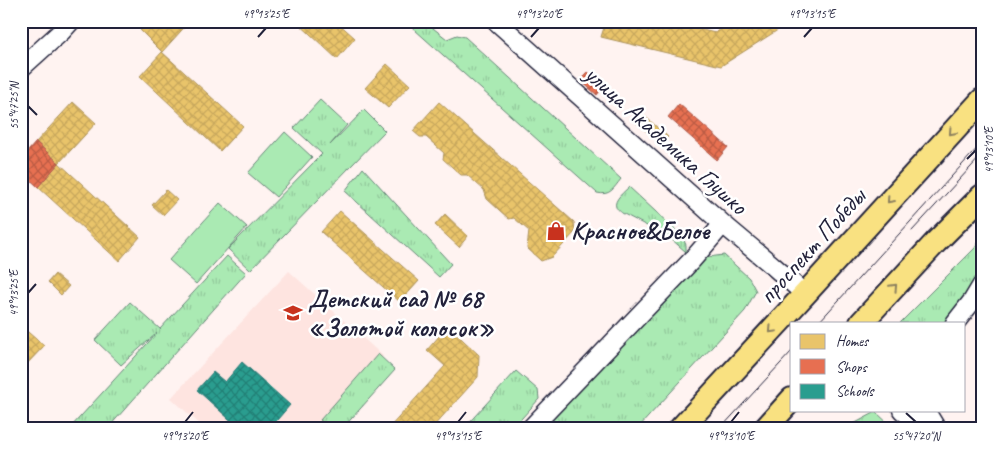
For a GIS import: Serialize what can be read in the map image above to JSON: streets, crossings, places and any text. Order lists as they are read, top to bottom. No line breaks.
{"streets":{"main road":["проспект Победы"],"street":["улица Академика Глушко"]},"crossings":[["улица Академика Глушко","проспект Победы"]],"places":{"shop":["Красное&Белое"],"school or university":["Детский сад № 68 «Золотой колосок»"]},"legend":["Homes","Shops","Schools"],"coordinates":["49°13'25\"E","49°13'20\"E","49°13'15\"E","55°47'25\"N","49°13'10\"E","55°47'20\"N"]}
